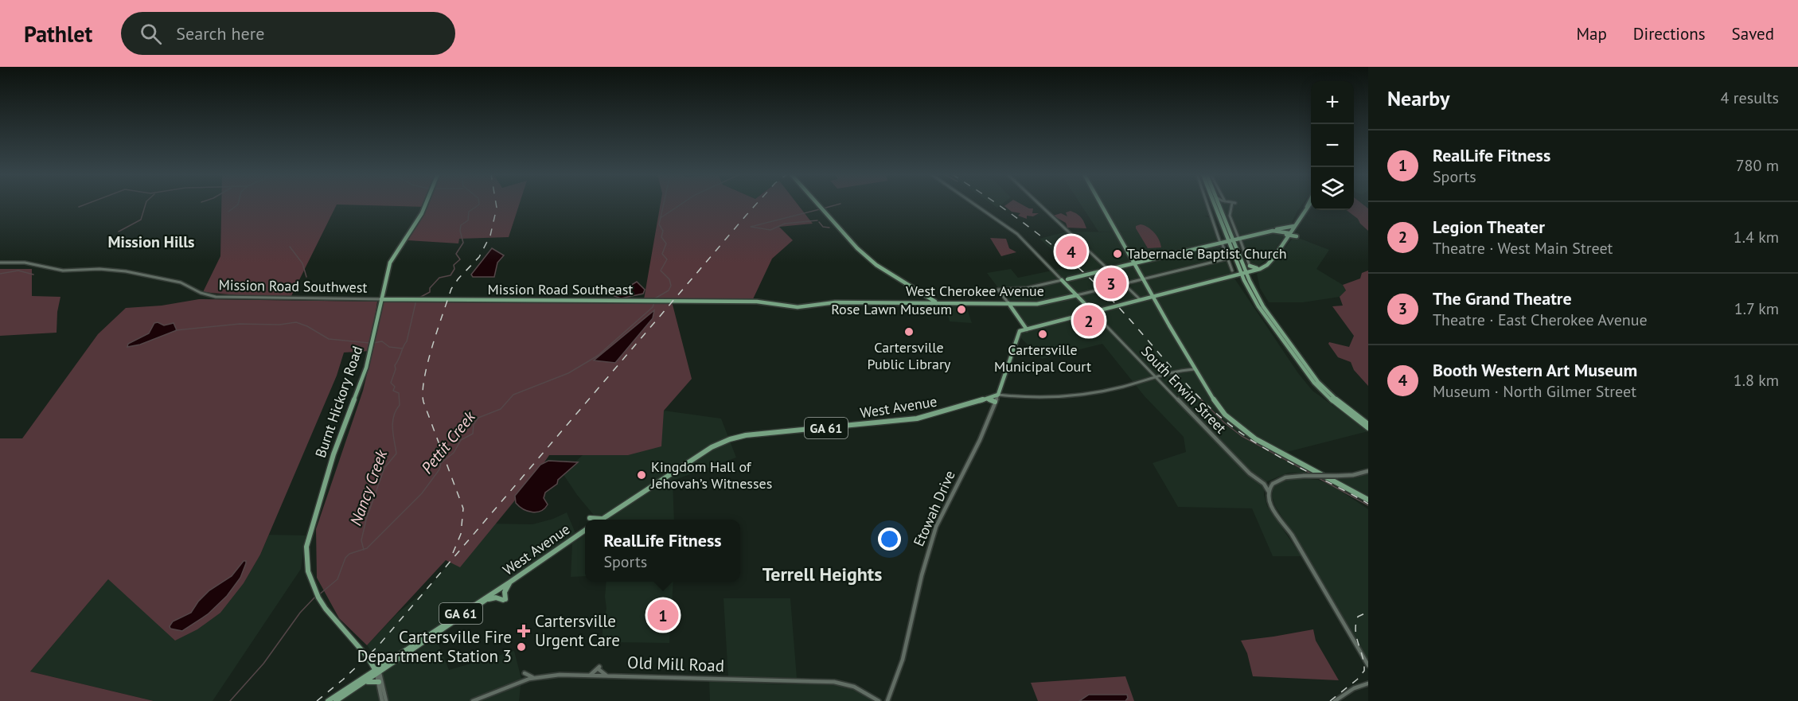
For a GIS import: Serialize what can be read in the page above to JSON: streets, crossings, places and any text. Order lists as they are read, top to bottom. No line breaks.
{"streets":{"main road":["Mission Road Southwest","Mission Road Southeast","West Cherokee Avenue","Burnt Hickory Road","West Avenue","GA 61","Etowah Drive"],"street":["South Erwin Street","Old Mill Road"]},"crossings":[["Mission Road Southwest","Mission Road Southeast"],["Mission Road Southwest","Burnt Hickory Road"],["Mission Road Southeast","West Cherokee Avenue"],["South Erwin Street","West Avenue"],["Burnt Hickory Road","West Avenue"],["West Avenue","Etowah Drive"]],"districts":["Mission Hills","Terrell Heights"],"water":["Pettit Creek","Nancy Creek"],"places":{"other":["Tabernacle Baptist Church","Rose Lawn Museum","Cartersville Public Library","Cartersville Municipal Court","Kingdom Hall of Jehovah’s Witnesses","Cartersville Fire Department Station 3"],"health":["Cartersville Urgent Care"]},"page":{"header":"Pathlet","search":"Search here","nav":["Map","Directions","Saved"],"heading":["Nearby","4 results"],"map_buttons":["+","−"],"list":[{"mark":"1","name":"RealLife Fitness","note":"Sports","value":"780 m"},{"mark":"2","name":"Legion Theater","note":"Theatre · West Main Street","value":"1.4 km"},{"mark":"3","name":"The Grand Theatre","note":"Theatre · East Cherokee Avenue","value":"1.7 km"},{"mark":"4","name":"Booth Western Art Museum","note":"Museum · North Gilmer Street","value":"1.8 km"}],"pins":["4","3","2","1"],"popup":["RealLife Fitness","Sports"]}}
